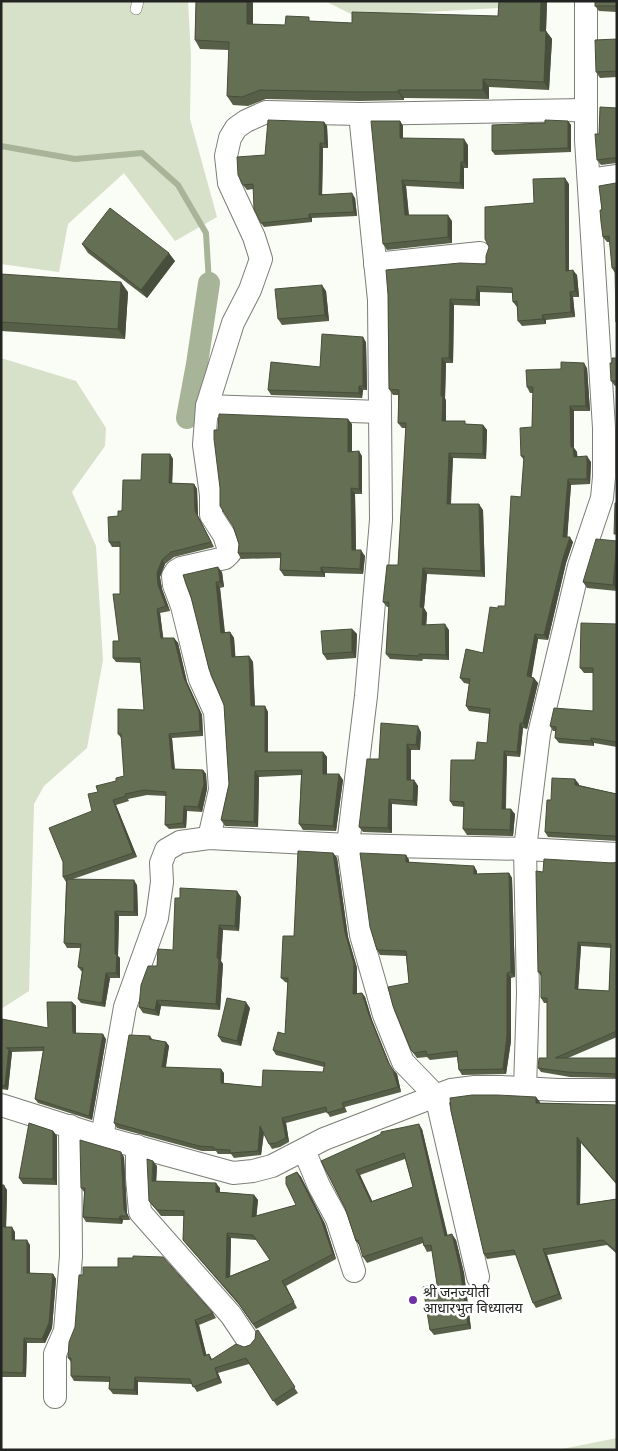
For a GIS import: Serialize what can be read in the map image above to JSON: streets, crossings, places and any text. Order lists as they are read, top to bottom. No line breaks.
{"places":["श्री जनज्योती आधारभुत विध्यालय"]}
